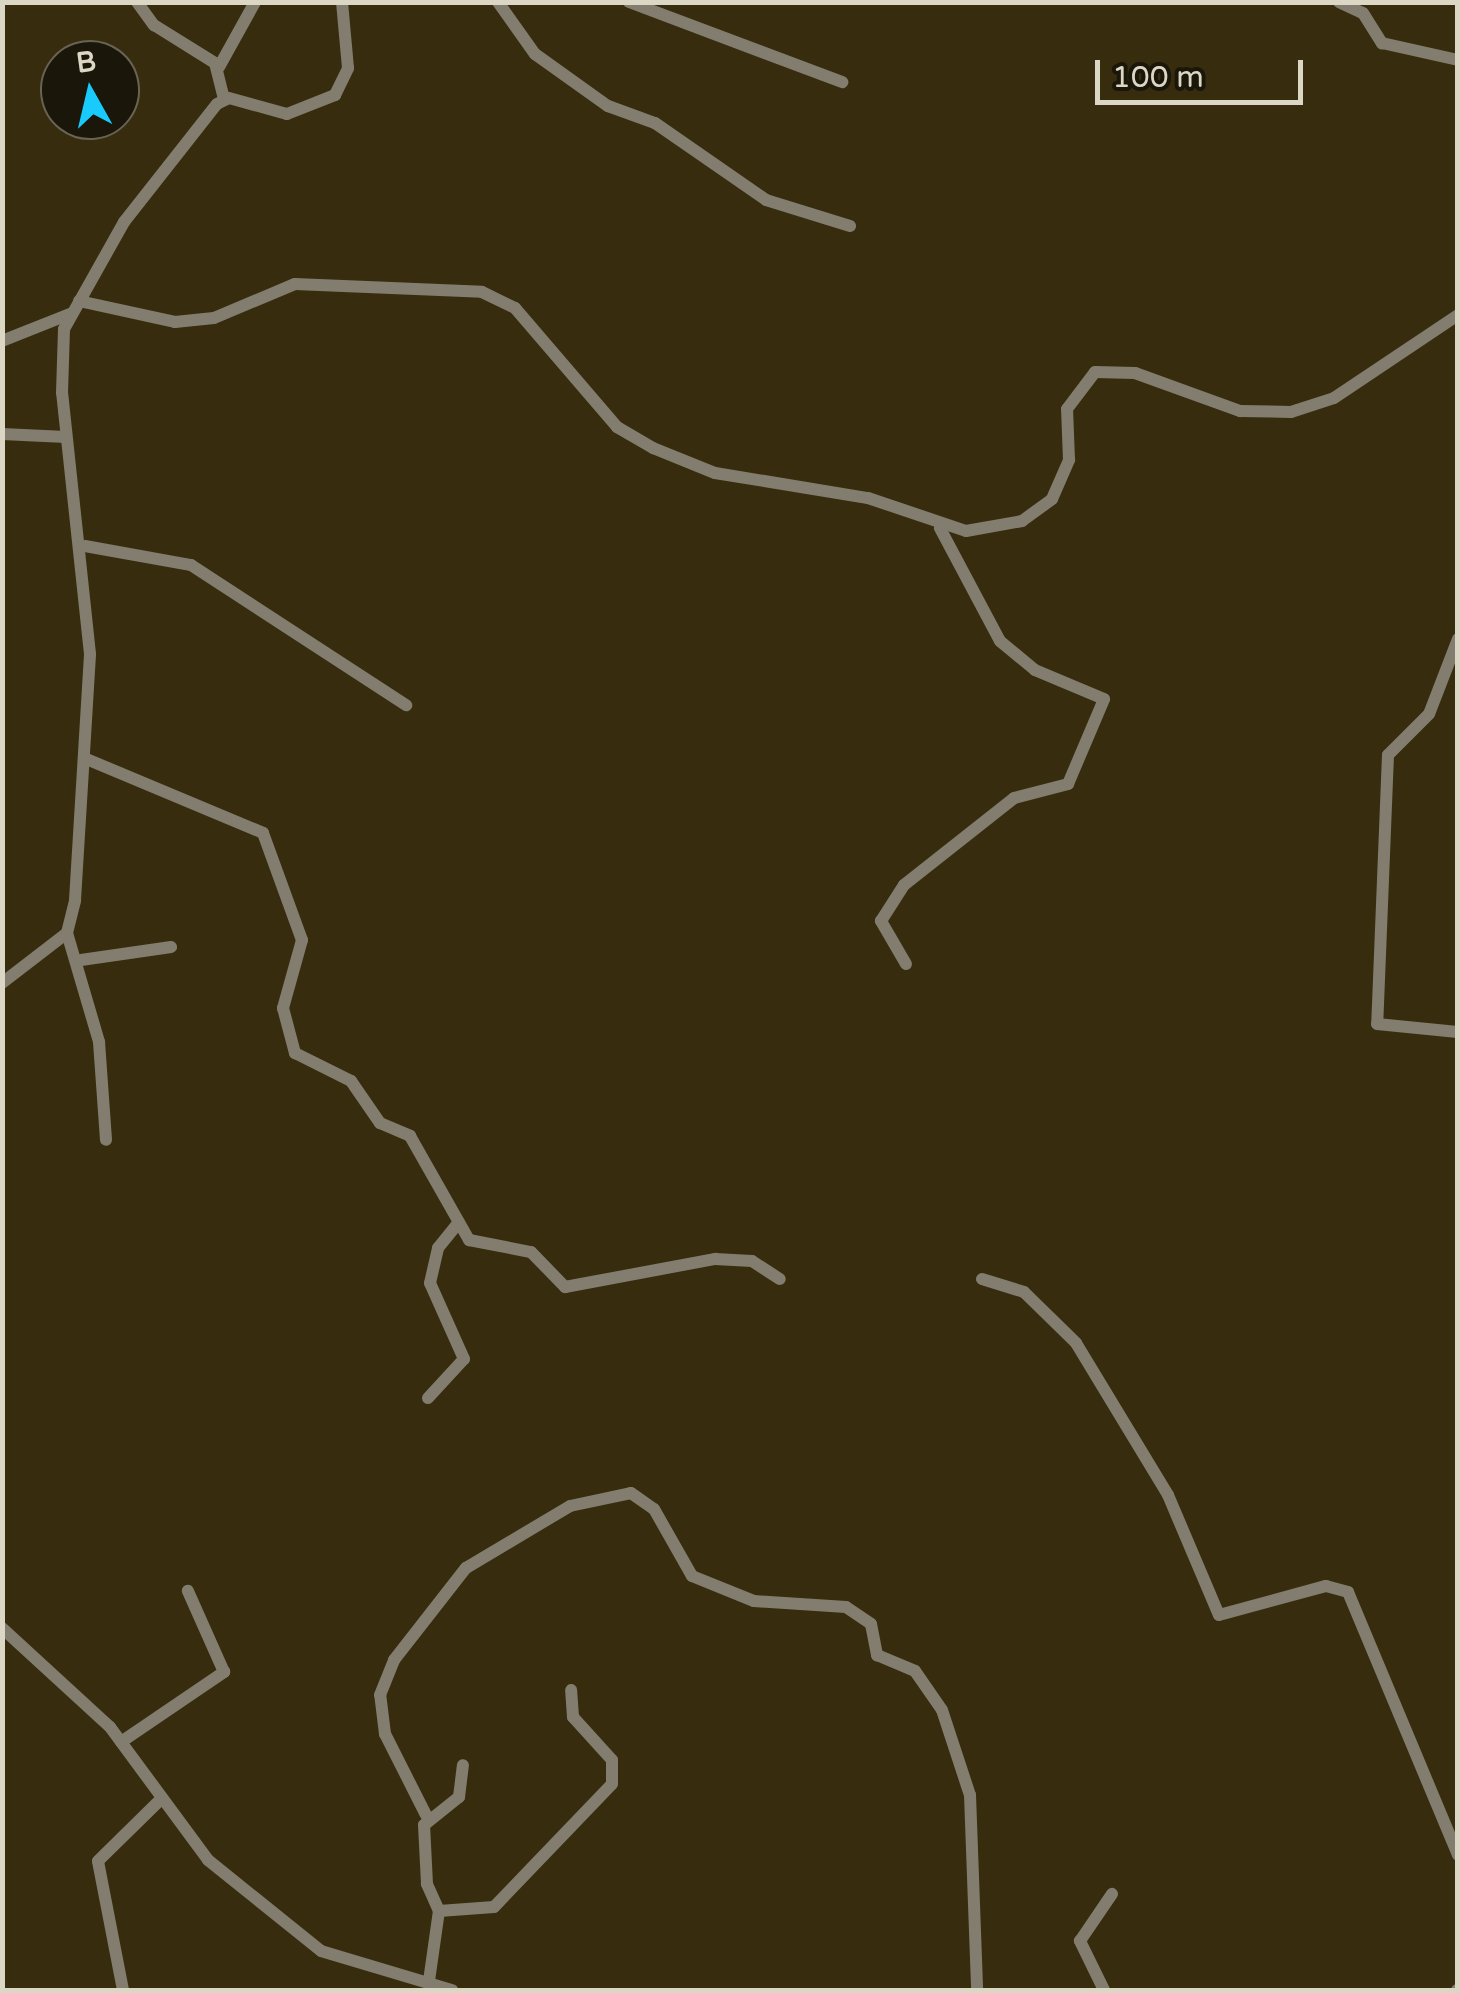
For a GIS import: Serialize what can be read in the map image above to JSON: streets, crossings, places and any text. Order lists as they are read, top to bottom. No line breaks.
{"scale_bar":"100 m","north":"top"}
